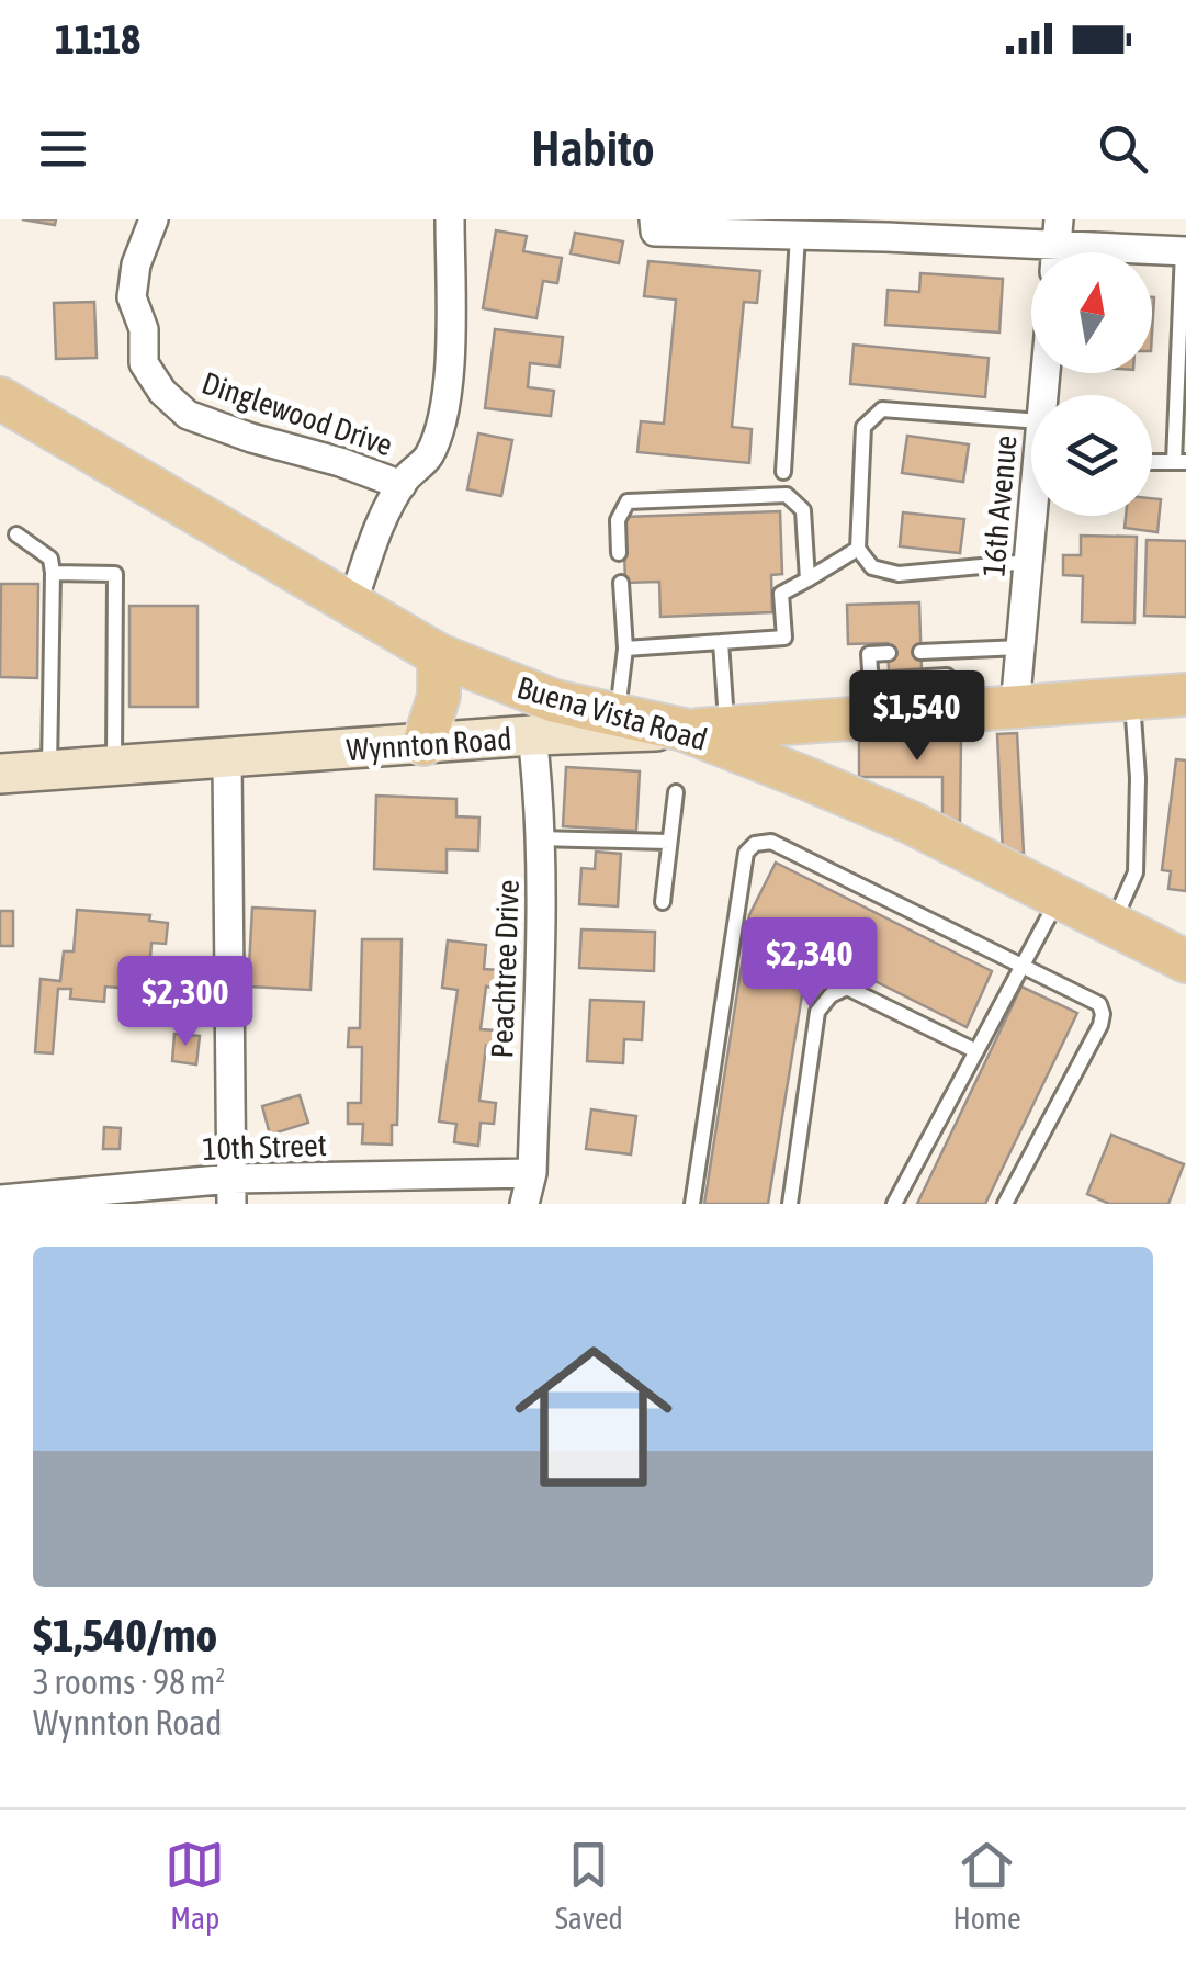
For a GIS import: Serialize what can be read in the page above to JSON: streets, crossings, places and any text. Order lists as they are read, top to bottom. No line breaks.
{"streets":{"main road":["Buena Vista Road","Wynnton Road"],"street":["Dinglewood Drive","16th Avenue","Peachtree Drive","10th Street"]},"crossings":[["16th Avenue","Wynnton Road"],["Buena Vista Road","Wynnton Road"],["Wynnton Road","Peachtree Drive"],["Peachtree Drive","10th Street"]],"north":"top","page":{"status":"11:18","header":"Habito","price":["$1,540","$2,340","$2,300"],"list":[{"name":"$1,540/mo","note":"3 rooms · 98 m² · Wynnton Road"}],"tabs":["Map","Saved","Home"]}}
